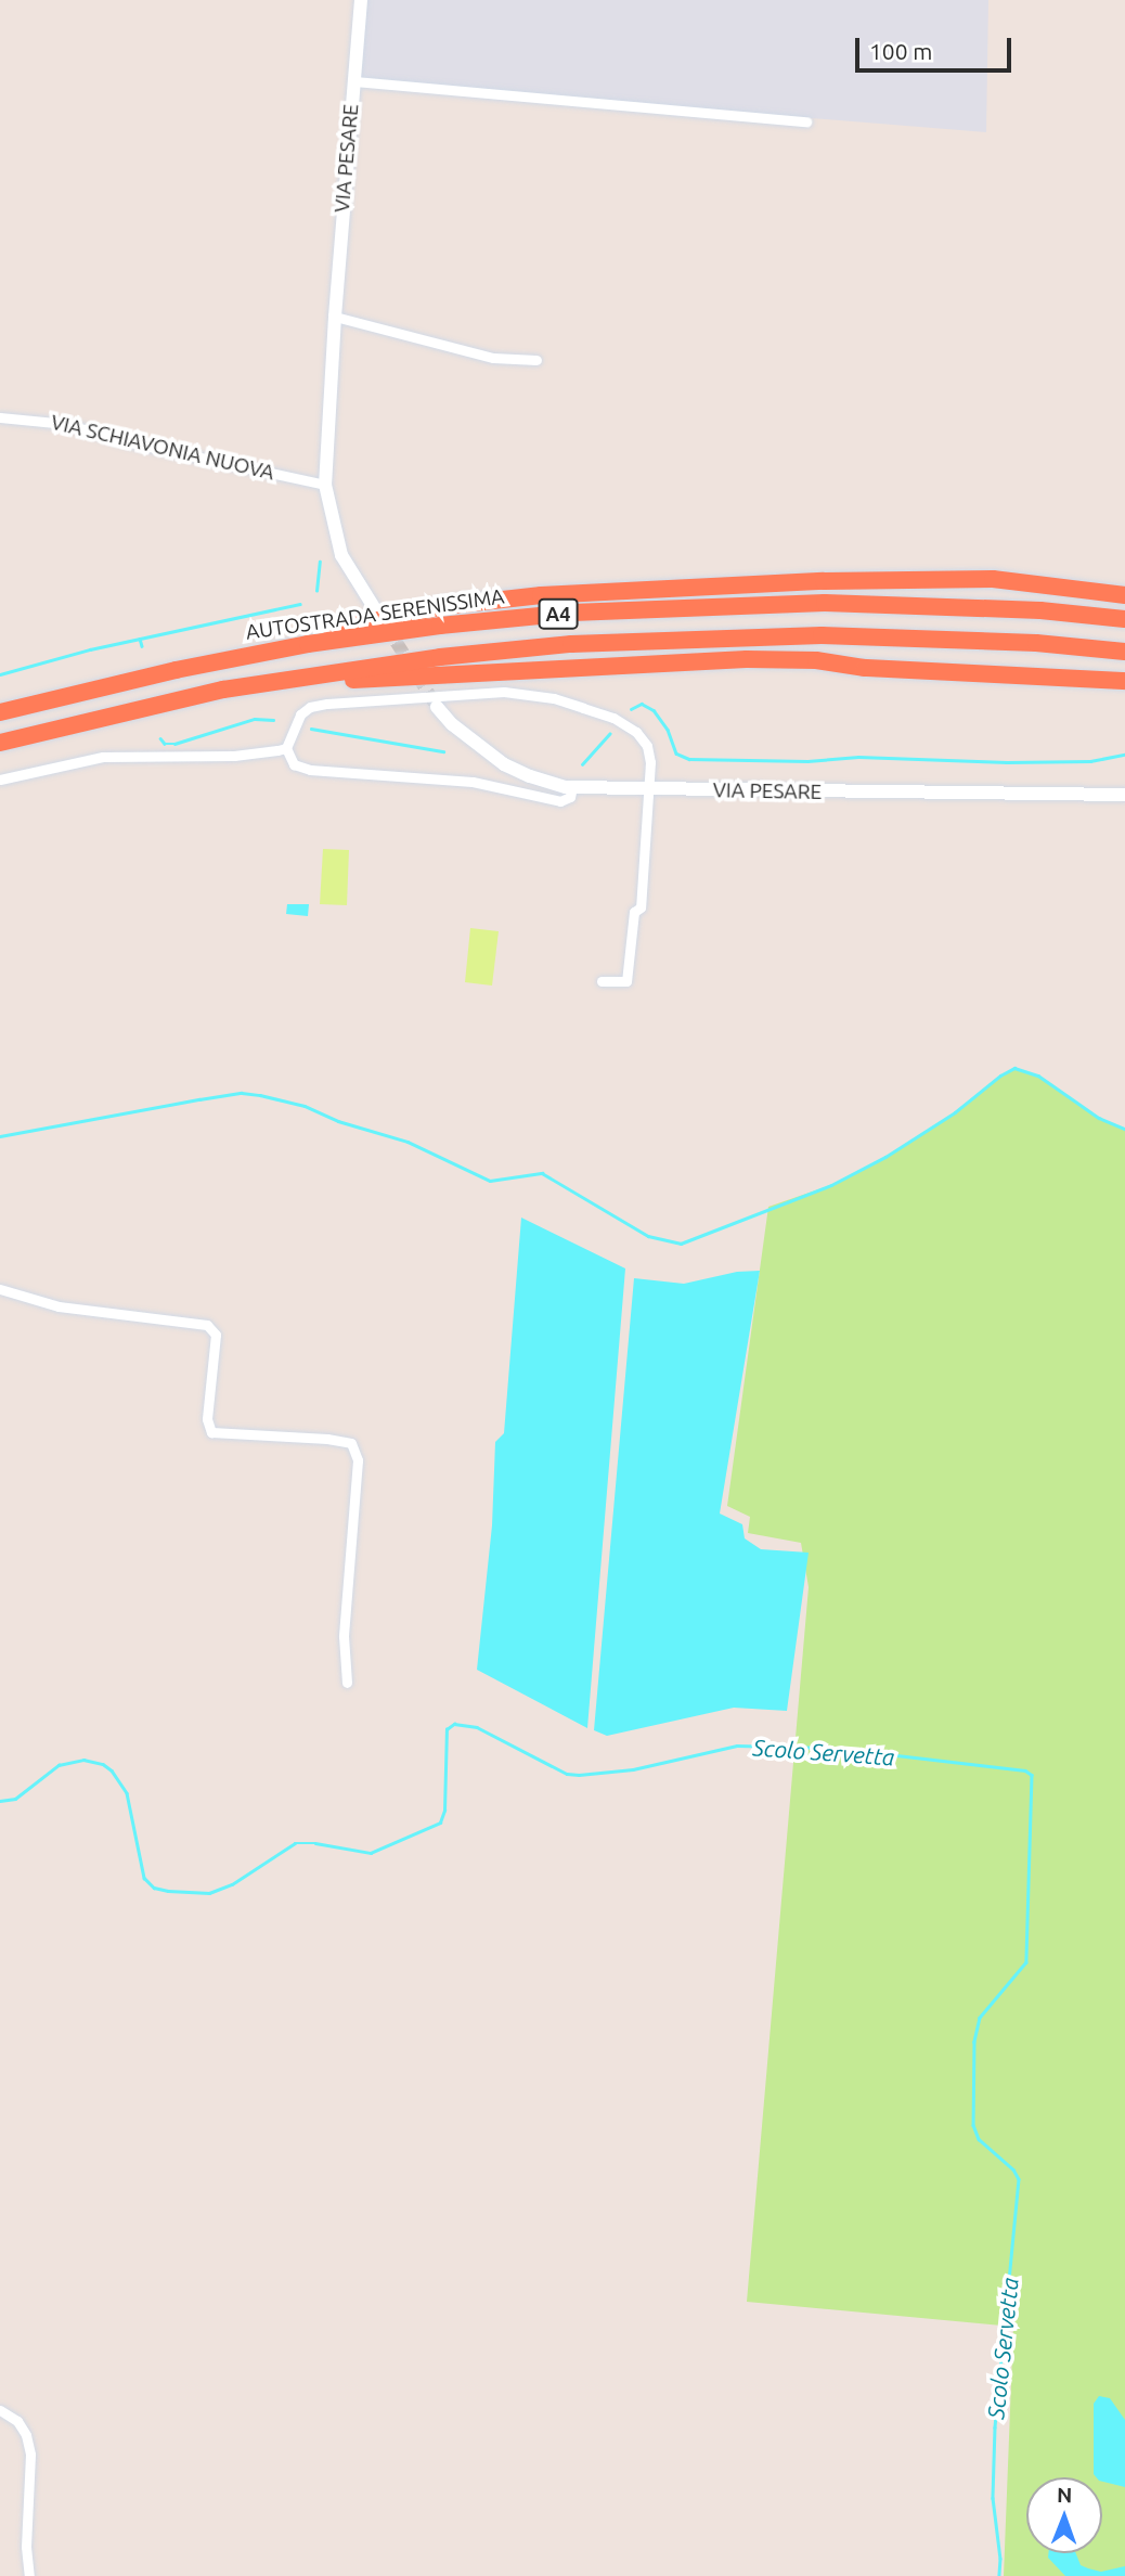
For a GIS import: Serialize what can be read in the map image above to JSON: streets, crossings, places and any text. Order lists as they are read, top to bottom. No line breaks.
{"streets":{"highway":["A4","AUTOSTRADA SERENISSIMA"],"street":["VIA PESARE","VIA SCHIAVONIA NUOVA"]},"crossings":[["VIA PESARE","VIA SCHIAVONIA NUOVA"]],"water":["Scolo Servetta"],"scale_bar":"100 m","north":"top"}
